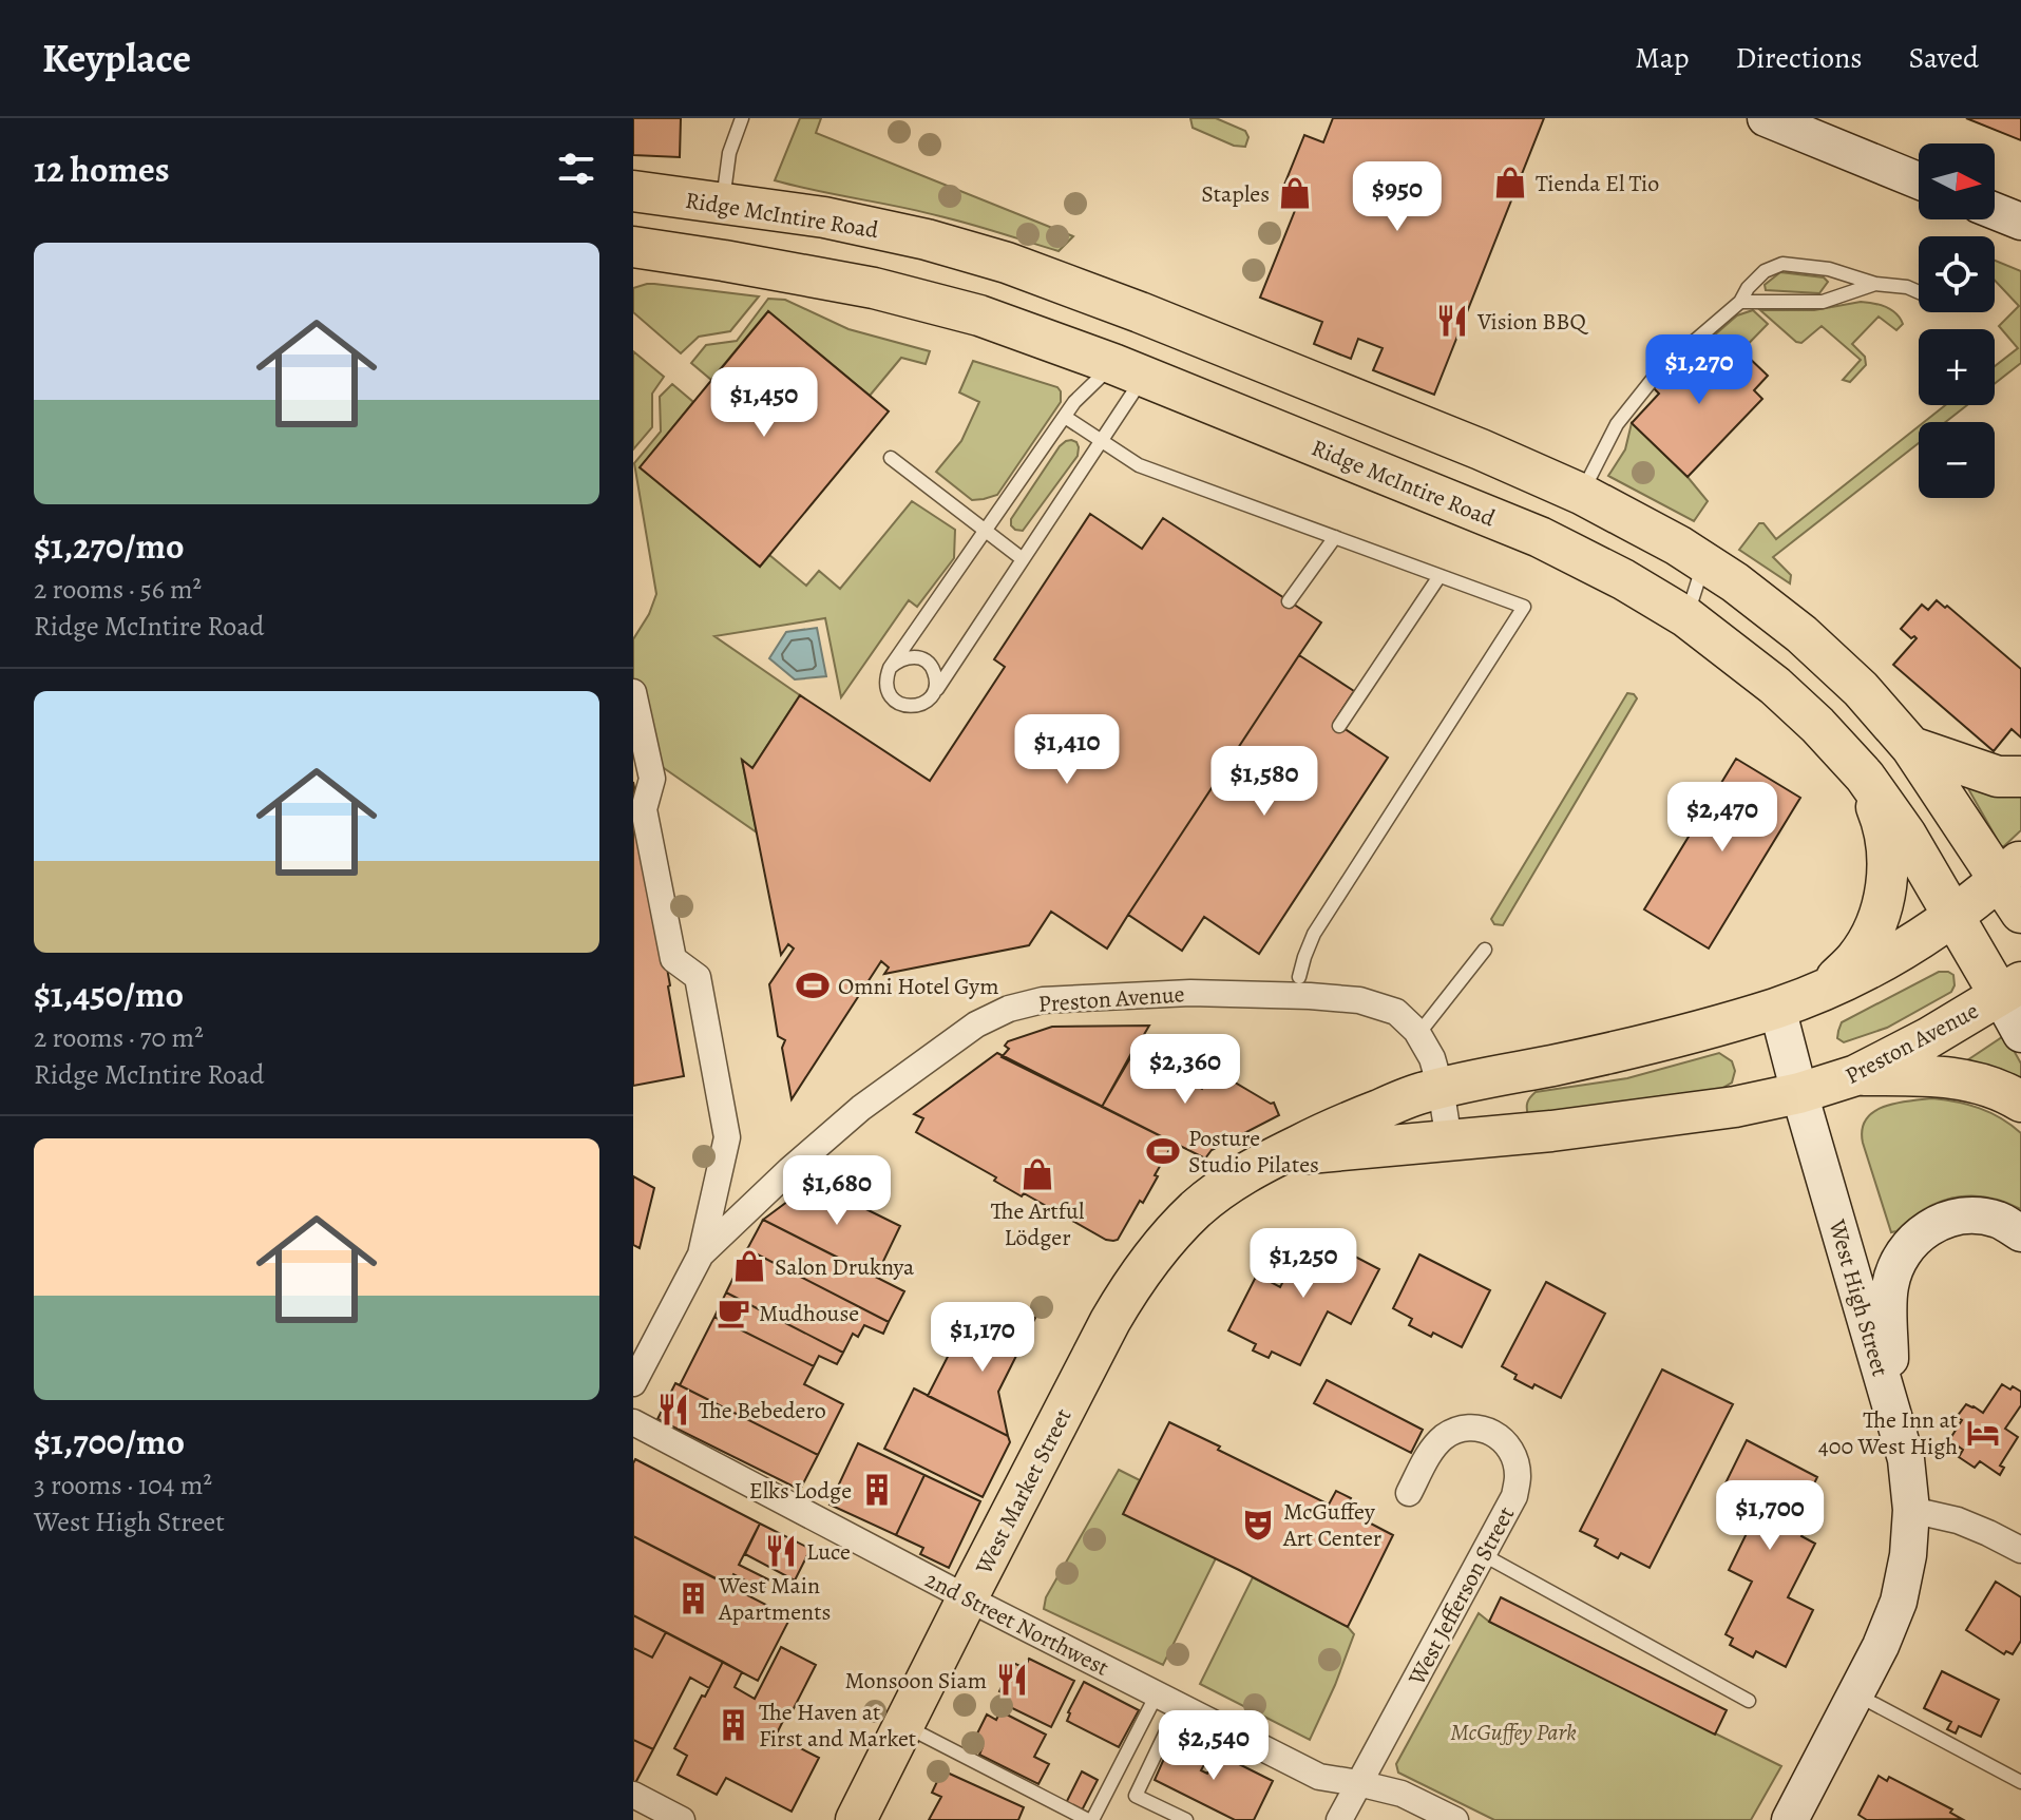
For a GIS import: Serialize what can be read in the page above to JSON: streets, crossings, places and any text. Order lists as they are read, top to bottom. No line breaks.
{"streets":{"main road":["Ridge McIntire Road","Preston Avenue","West High Street","West Market Street"],"street":["West Jefferson Street","2nd Street Northwest"]},"crossings":[["Ridge McIntire Road","Preston Avenue"],["Preston Avenue","West High Street"],["Preston Avenue","West Market Street"],["West Market Street","2nd Street Northwest"],["West Jefferson Street","2nd Street Northwest"]],"parks":["McGuffey Park"],"places":{"shop":["Tienda El Tio","Staples","The Artful Lödger","Salon Druknya"],"restaurant":["Vision BBQ","The Bebedero","Luce","Monsoon Siam"],"sports":["Omni Hotel Gym","Posture Studio Pilates"],"cafe":["Mudhouse"],"hotel":["The Inn at 400 West High"],"building":["Elks Lodge","West Main Apartments","The Haven at First and Market"],"theatre":["McGuffey Art Center"]},"north":"right","page":{"header":"Keyplace","nav":["Map","Directions","Saved"],"heading":"12 homes","map_buttons":["+","−"],"price":["$950","$1,270","$1,450","$1,410","$1,580","$2,470","$2,360","$1,680","$1,250","$1,170","$1,700","$2,540"],"list":[{"name":"$1,270/mo","note":"2 rooms · 56 m² · Ridge McIntire Road"},{"name":"$1,450/mo","note":"2 rooms · 70 m² · Ridge McIntire Road"},{"name":"$1,700/mo","note":"3 rooms · 104 m² · West High Street"}]}}
